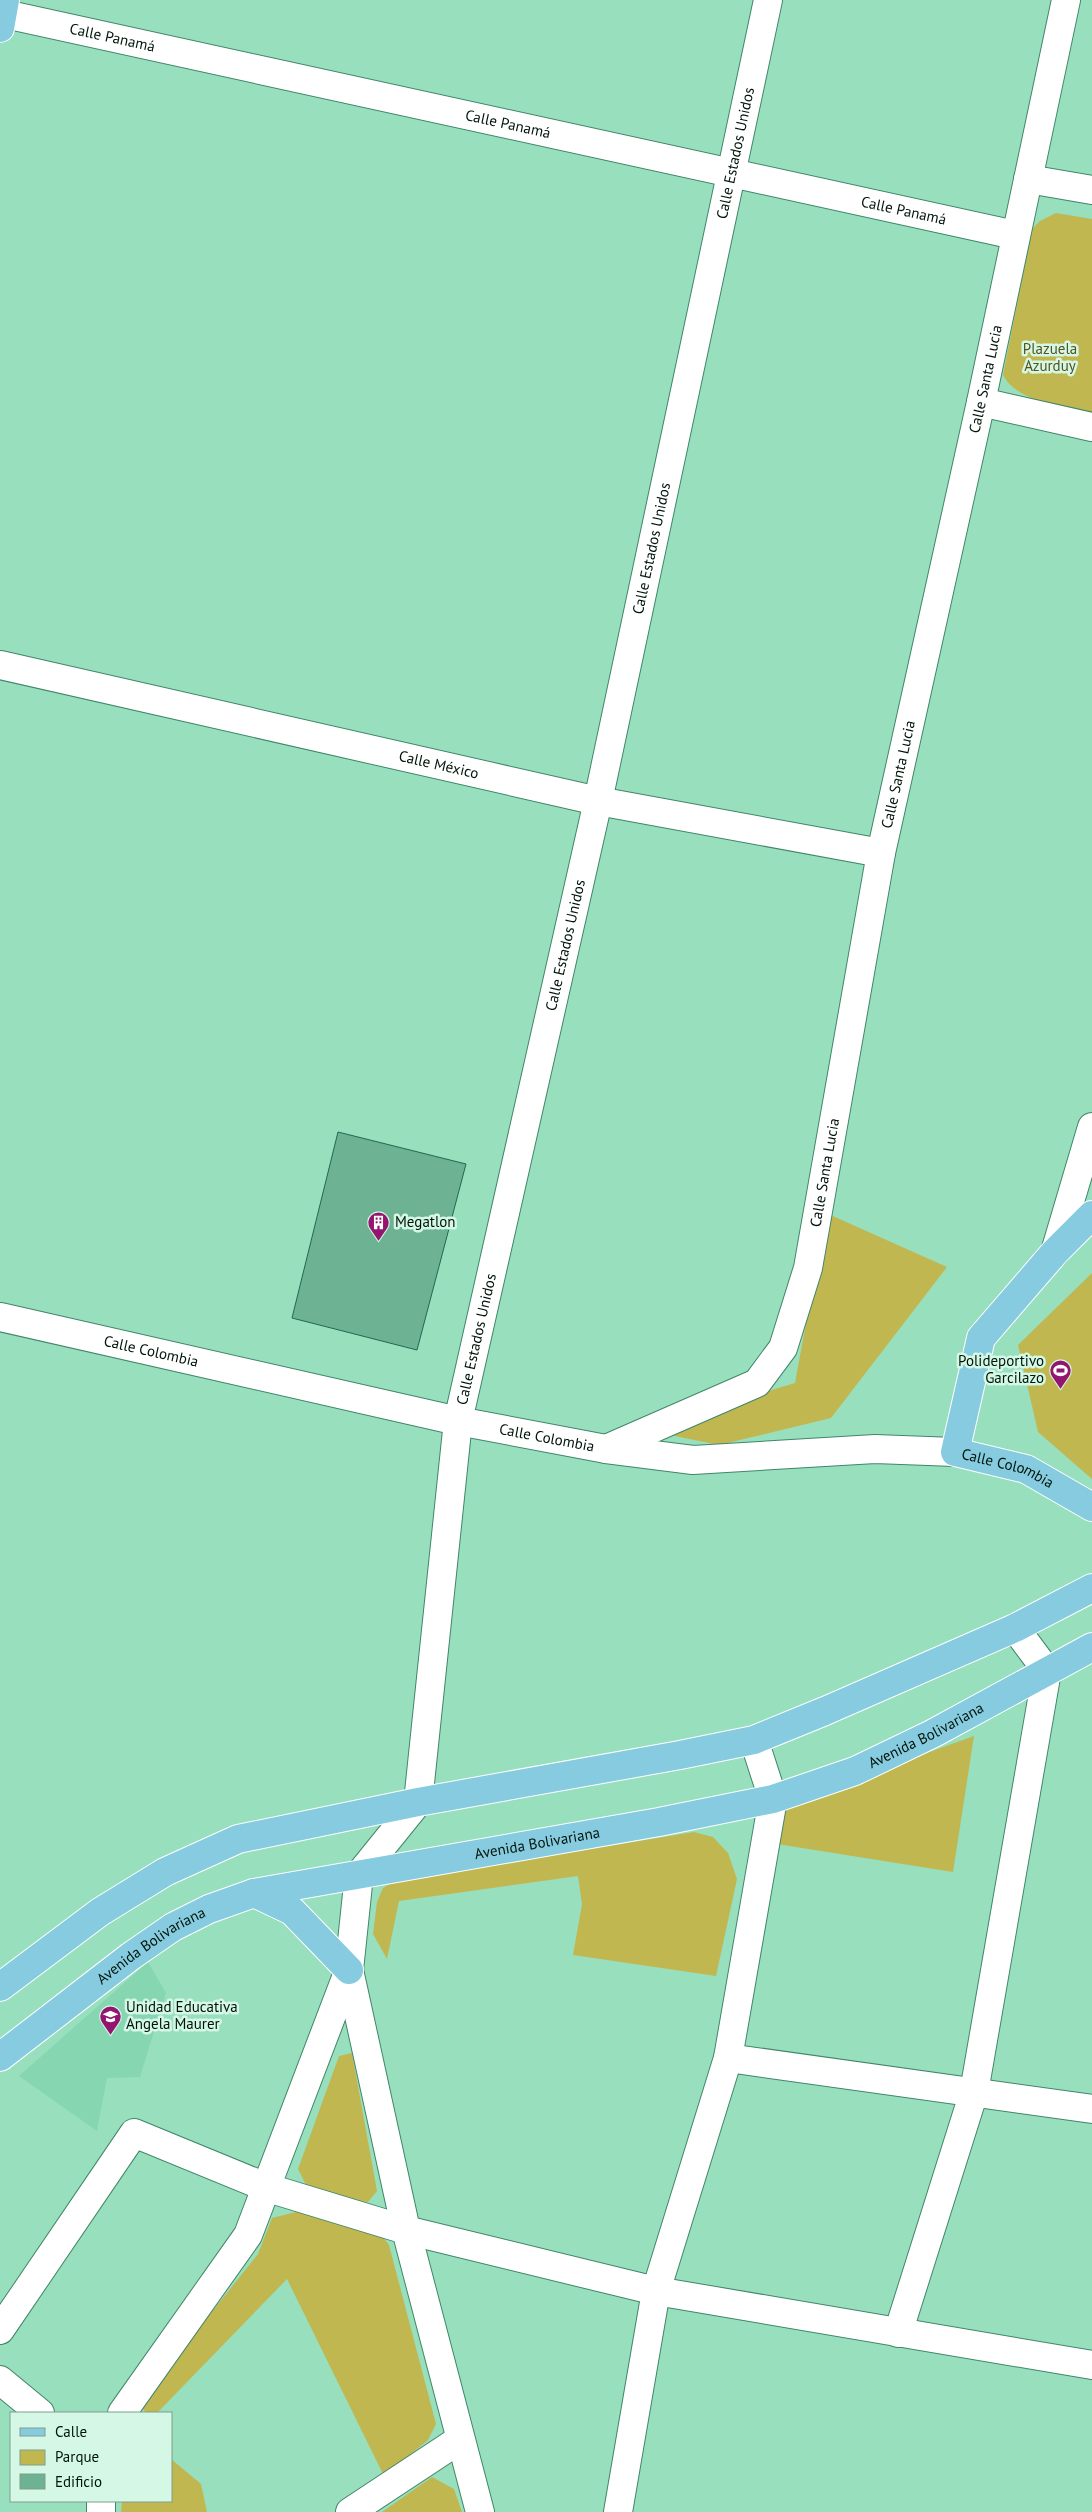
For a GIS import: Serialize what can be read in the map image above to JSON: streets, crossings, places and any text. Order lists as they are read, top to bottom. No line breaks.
{"streets":{"main road":["Calle Colombia","Avenida Bolivariana"],"street":["Calle Panamá","Calle Estados Unidos","Calle Santa Lucia","Calle México"]},"crossings":[["Calle Panamá","Calle Estados Unidos"],["Calle Panamá","Calle Santa Lucia"],["Calle Estados Unidos","Calle México"],["Calle Estados Unidos","Calle Colombia"],["Calle Santa Lucia","Calle México"],["Calle Santa Lucia","Calle Colombia"]],"parks":["Plazuela Azurduy"],"places":{"building":["Megatlon"],"sports":["Polideportivo Garcilazo"],"school or university":["Unidad Educativa Angela Maurer"]},"legend":["Calle","Parque","Edificio"]}
